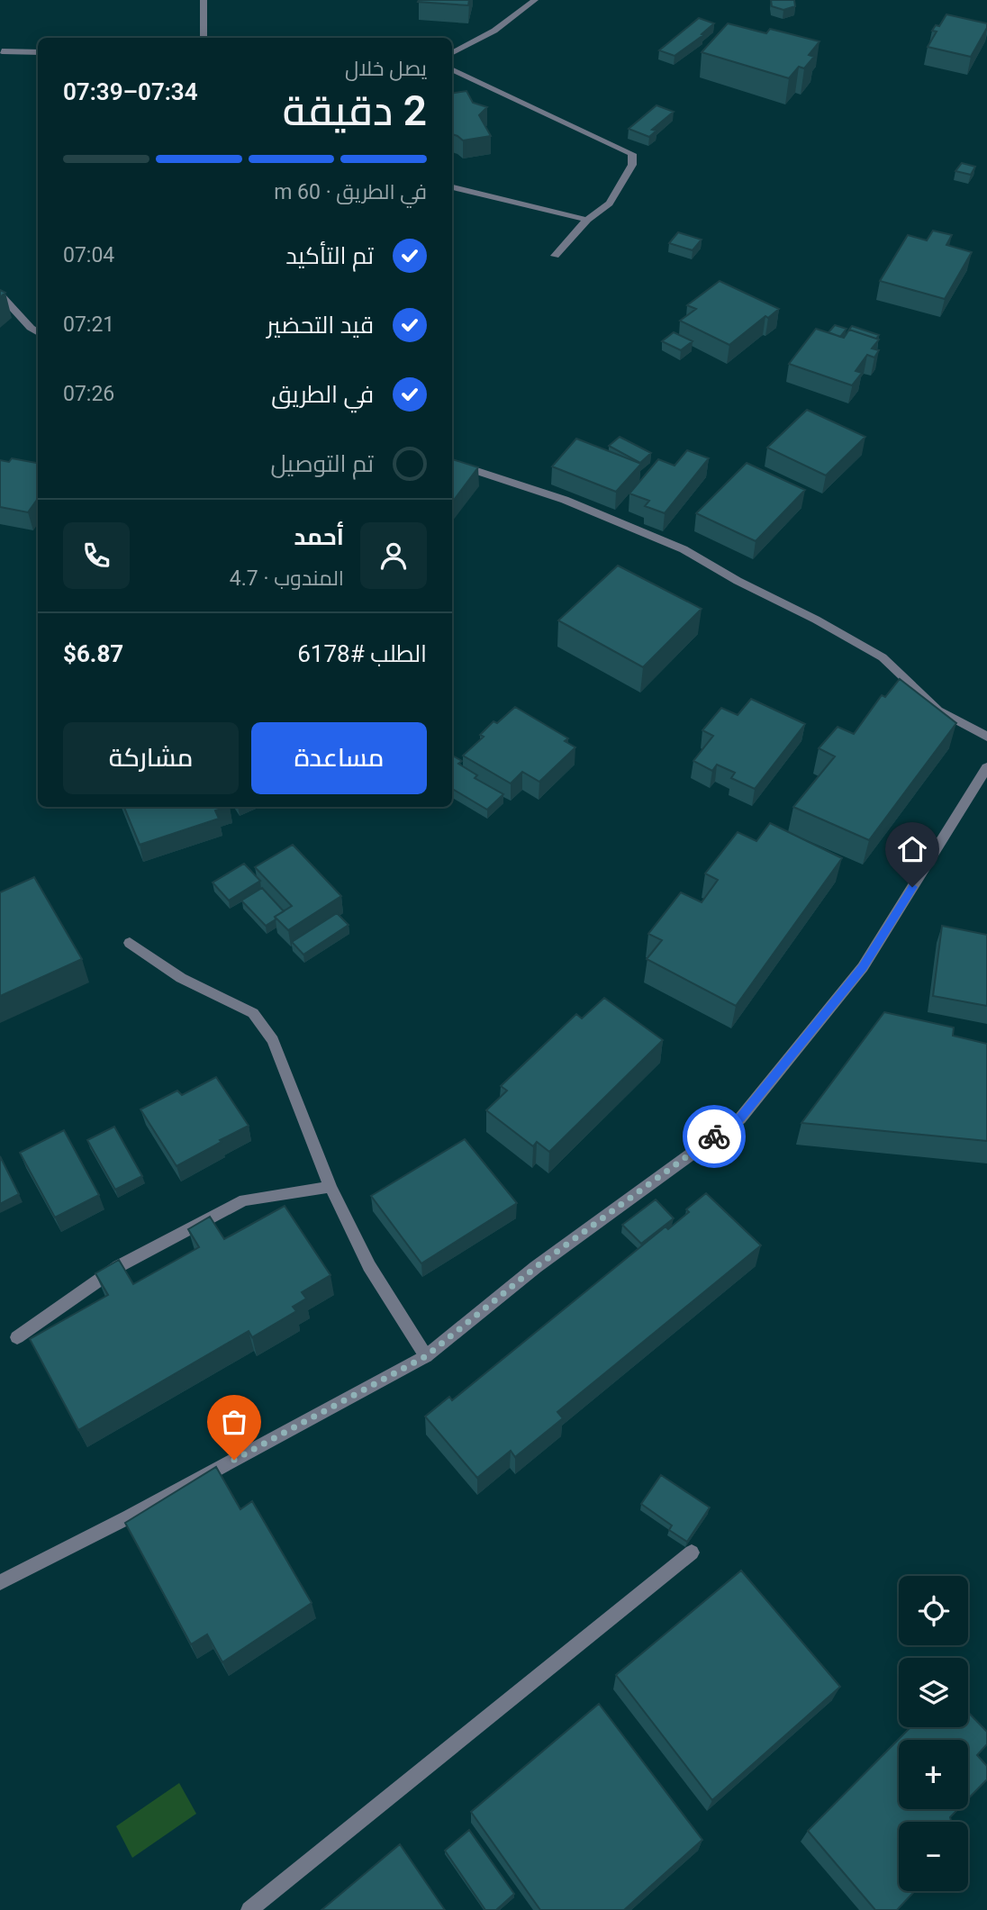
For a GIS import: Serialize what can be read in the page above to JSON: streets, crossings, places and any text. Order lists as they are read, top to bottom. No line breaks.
{"page":{"heading":["2 دقيقة","يصل خلال","07:34–07:39"],"panel":["أحمد","المندوب · 4.7","الطلب #6178","$6.87"],"bar":"في الطريق · 60 m","list":[["تم التأكيد","07:04"],["قيد التحضير","07:21"],["في الطريق","07:26"],"تم التوصيل"],"buttons":["مساعدة","مشاركة"],"map_buttons":["+","−"]}}
